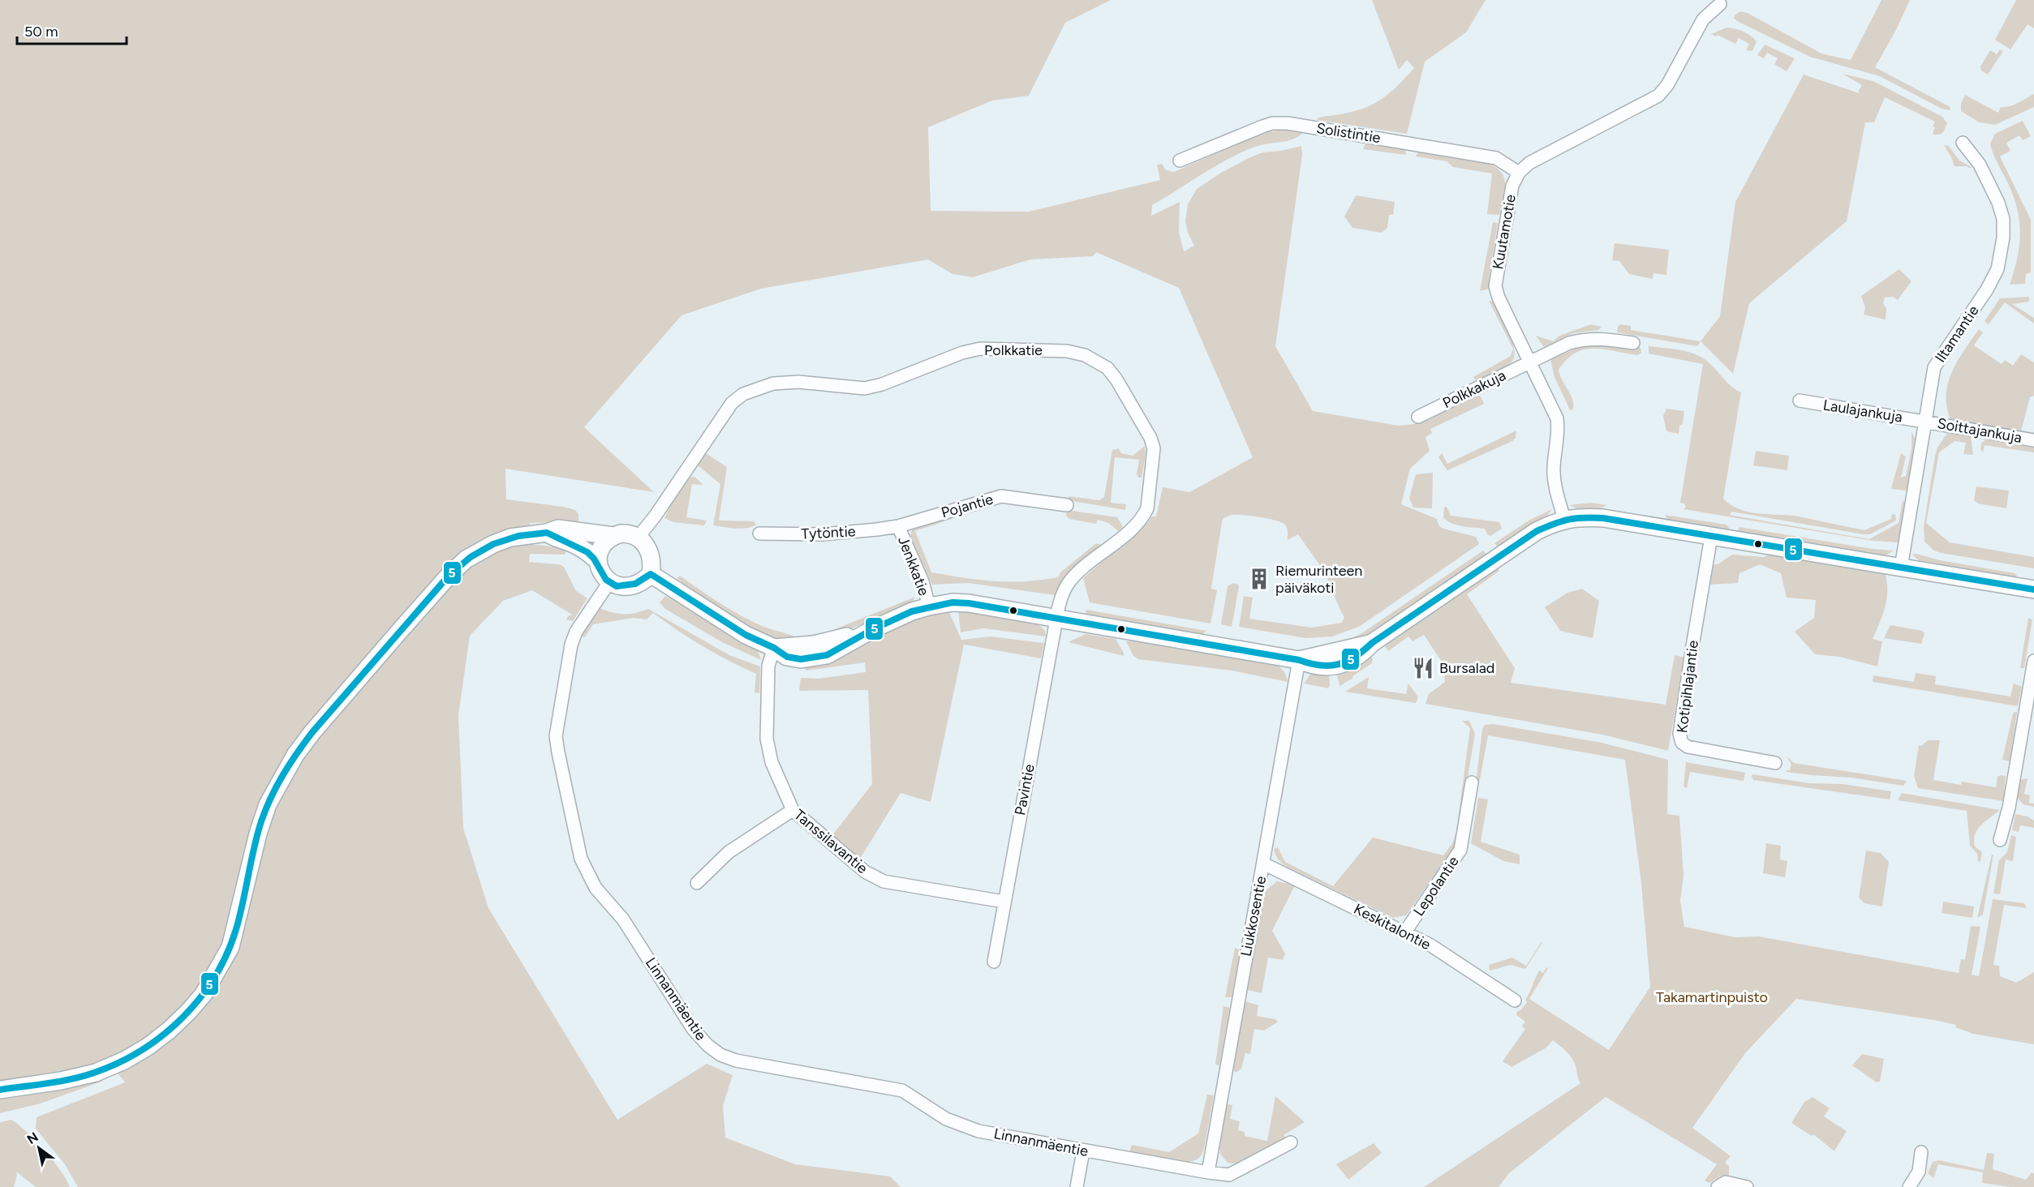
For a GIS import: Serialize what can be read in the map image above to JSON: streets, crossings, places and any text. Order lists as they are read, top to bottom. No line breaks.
{"streets":{"street":["Solistintie","Kuutamotie","Iltamantie","Polkkatie","Polkkakuja","Laulajankuja","Soittajankuja","Pojantie","Tytöntie","Jenkkatie","Kotipihlajantie","Pavintie","Tanssilavantie","Lepolantie","Liukkosentie","Keskitalontie","Linnanmäentie"]},"crossings":[["Solistintie","Kuutamotie"],["Kuutamotie","Polkkakuja"],["Iltamantie","Laulajankuja"],["Iltamantie","Soittajankuja"],["Polkkatie","Pavintie"],["Polkkatie","Linnanmäentie"],["Laulajankuja","Soittajankuja"],["Pojantie","Tytöntie"],["Pojantie","Jenkkatie"],["Tytöntie","Jenkkatie"],["Pavintie","Tanssilavantie"],["Lepolantie","Keskitalontie"],["Liukkosentie","Keskitalontie"],["Liukkosentie","Linnanmäentie"]],"parks":["Takamartinpuisto"],"places":{"building":["Riemurinteen päiväkoti"],"restaurant":["Bursalad"]},"lines":["transit line 5"],"scale_bar":"50 m","north":"top left"}
